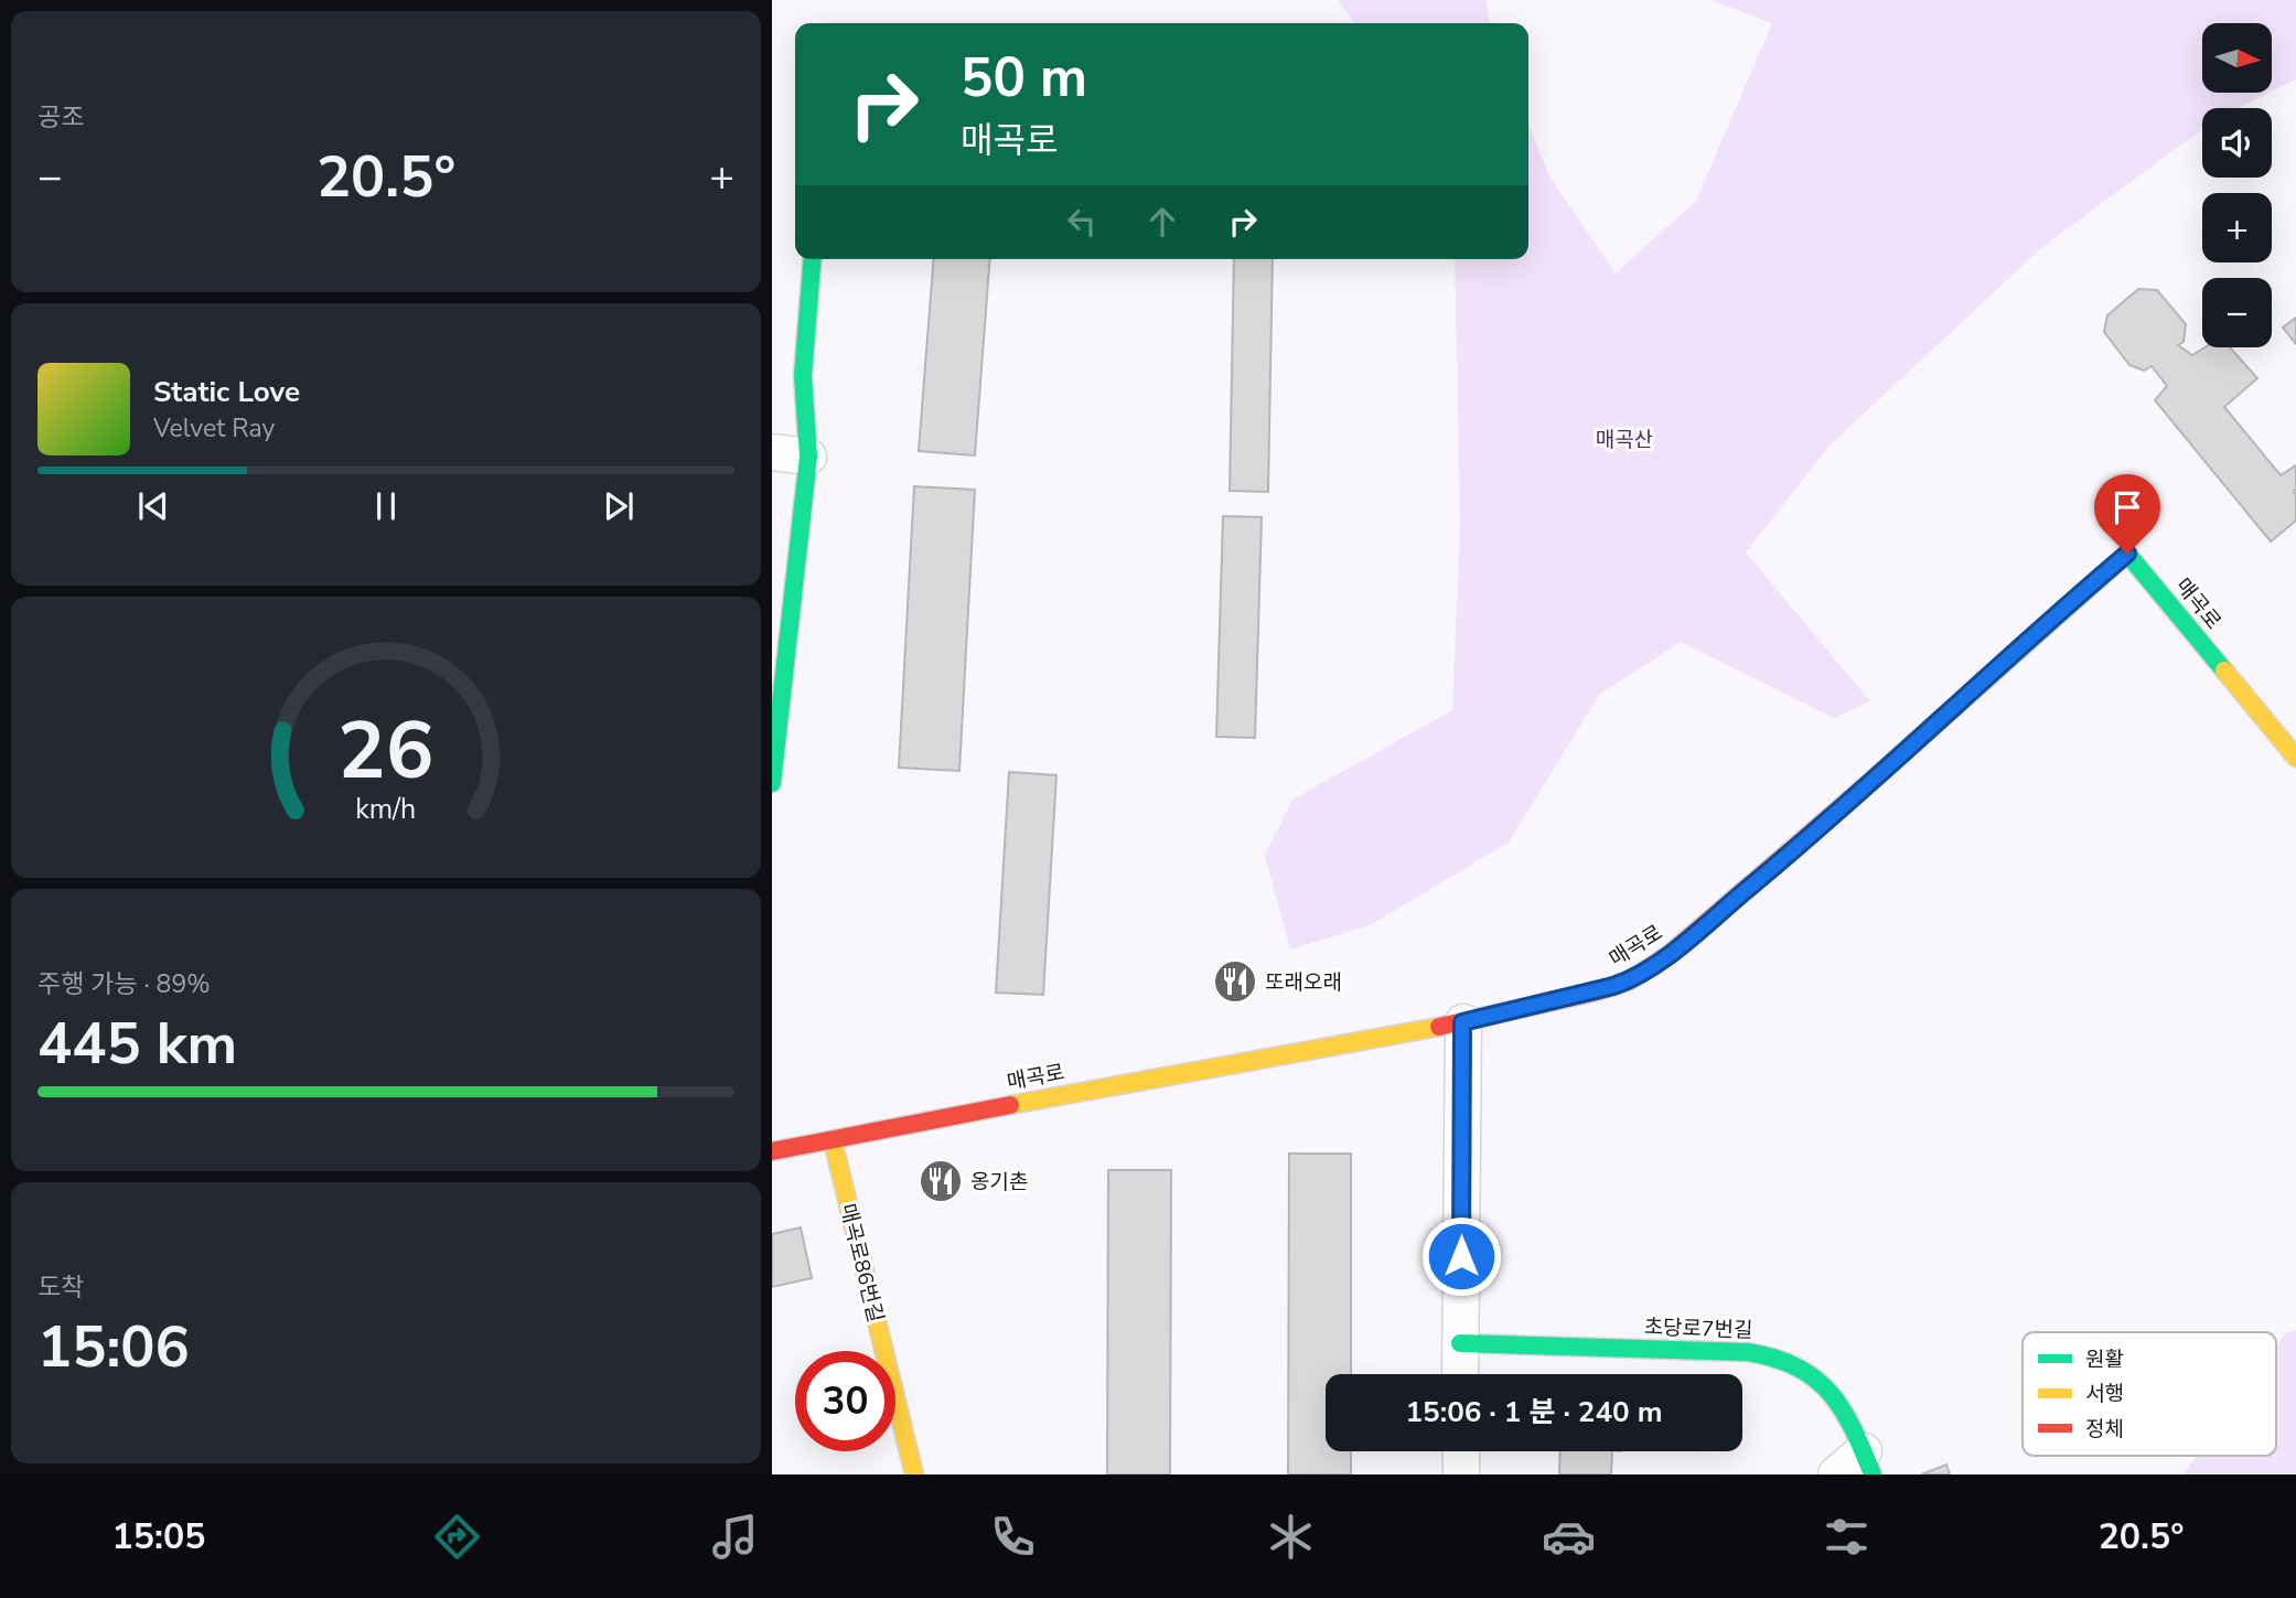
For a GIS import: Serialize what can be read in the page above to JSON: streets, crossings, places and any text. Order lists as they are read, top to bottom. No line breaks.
{"streets":{"street":["매곡로","매곡로86번길","초당로7번길"]},"crossings":[["매곡로","매곡로86번길"]],"parks":["매곡산"],"places":{"restaurant":["또래오래","옹기촌"]},"legend":["원활","서행","정체"],"north":"right","page":{"tile":["공조",["주행 가능 · 89%","445 km"],["도착","15:06"]],"map_buttons":["+","−"],"turn":["50 m","매곡로"],"heat":["−","20.5°","+"],"song":["Static Love","Velvet Ray"],"limit":"30","trip":"15:06 · 1 분 · 240 m","tabs":["15:05","20.5°"],"gauge":["26","km/h"]}}
